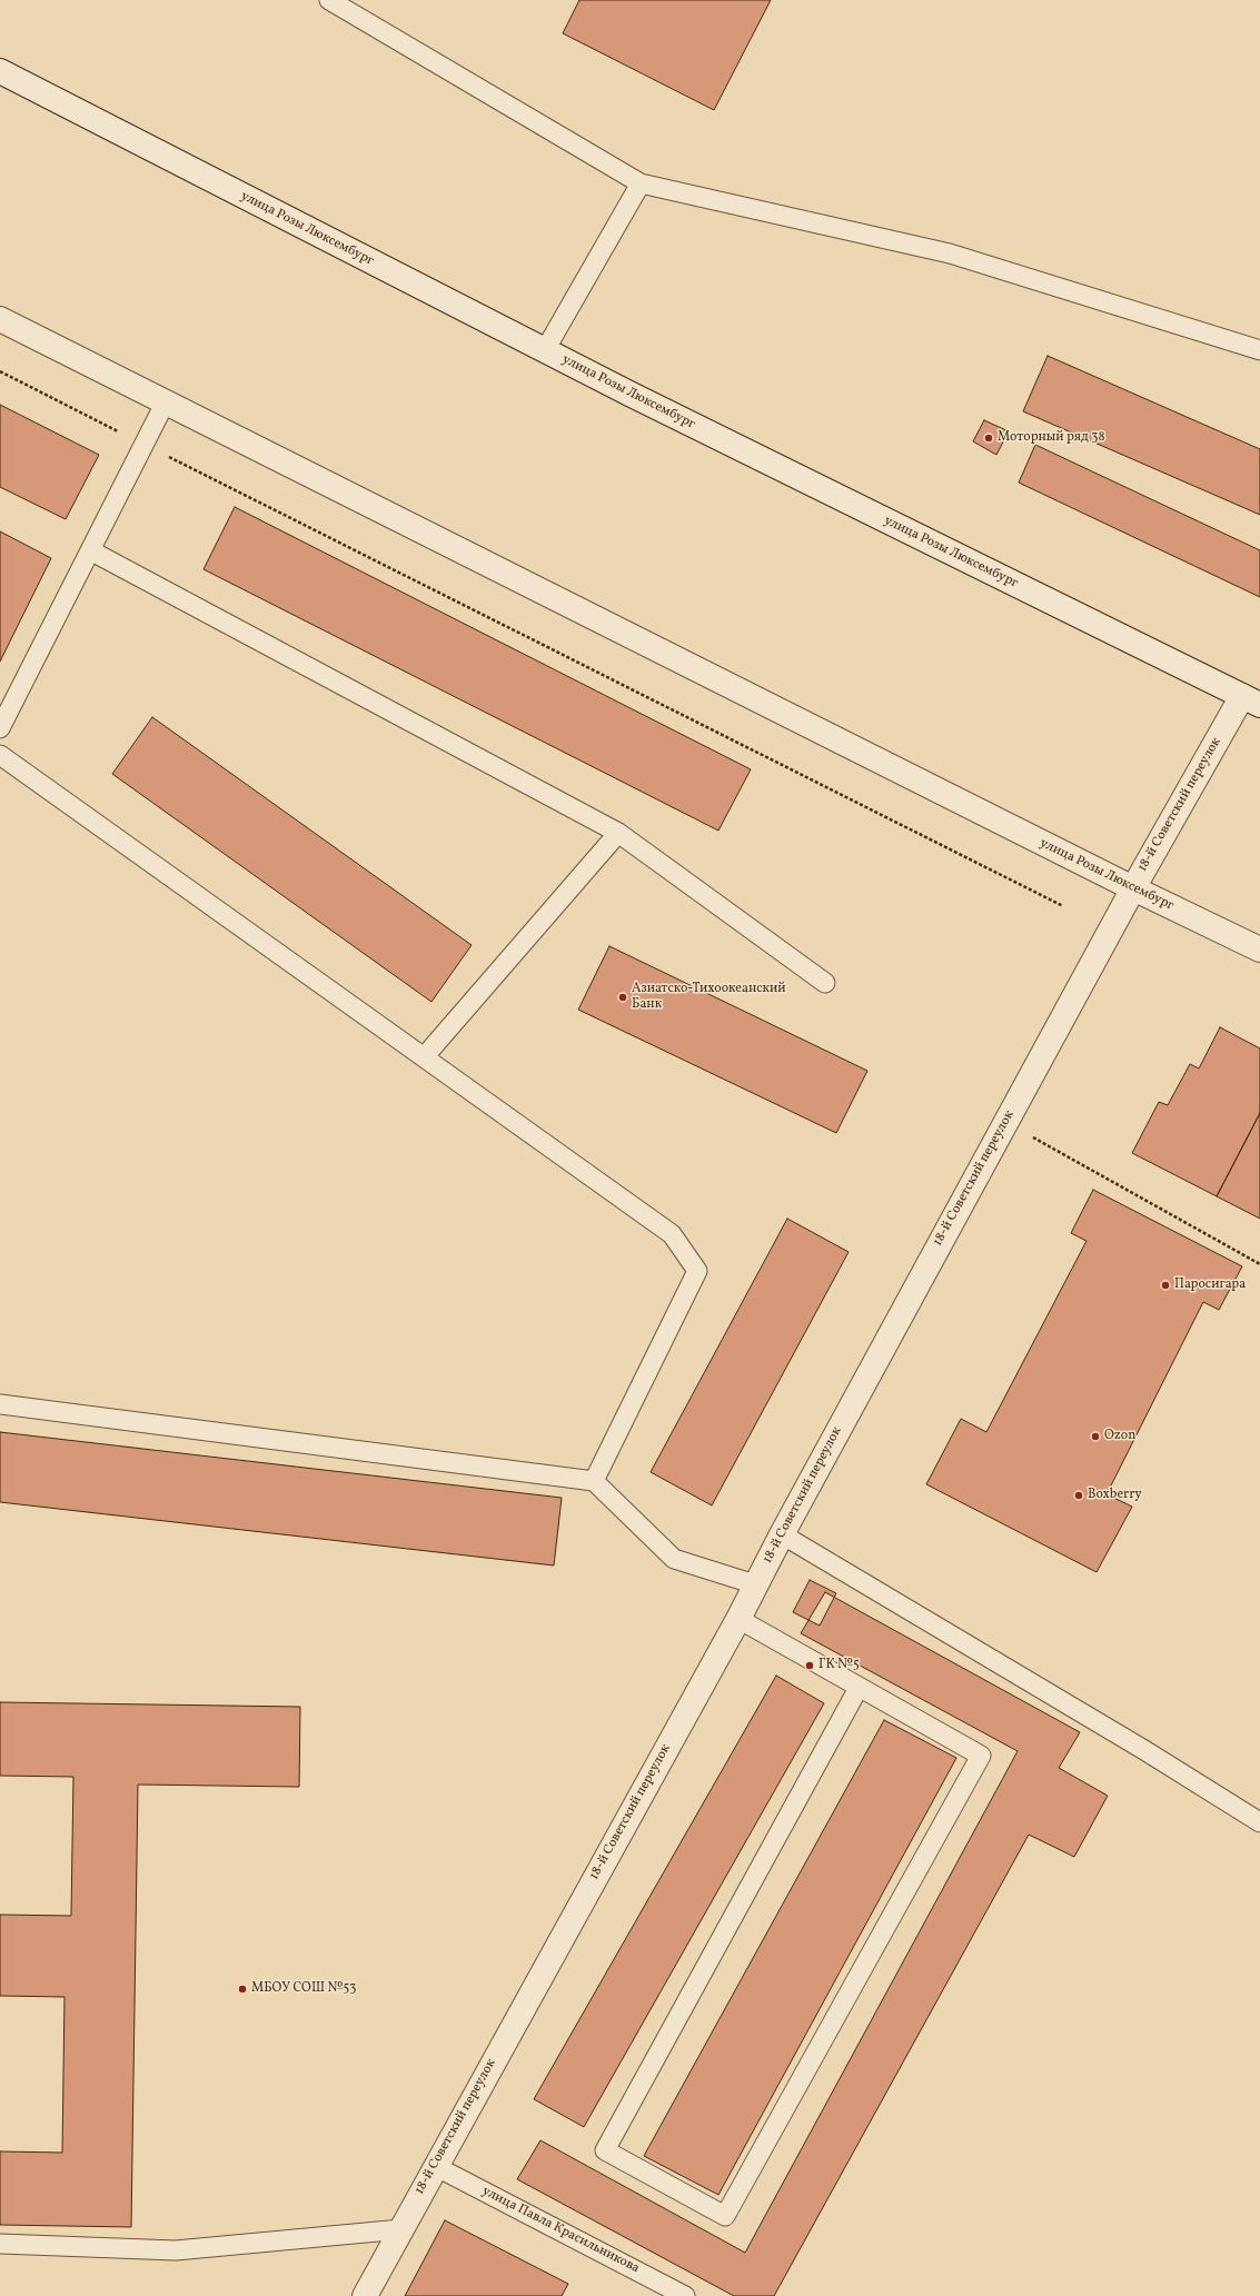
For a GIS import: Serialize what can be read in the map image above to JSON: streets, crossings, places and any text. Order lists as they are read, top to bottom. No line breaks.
{"streets":{"street":["улица Розы Люксембург","18-й Советский переулок"],"lane":["улица Павла Красильникова"]},"crossings":[["улица Розы Люксембург","18-й Советский переулок"],["18-й Советский переулок","улица Павла Красильникова"]],"places":["Моторный ряд 38","Азиатско-Тихоокеанский Банк","Паросигара","Ozon","Boxberry","ГК №5","МБОУ СОШ №53"]}
